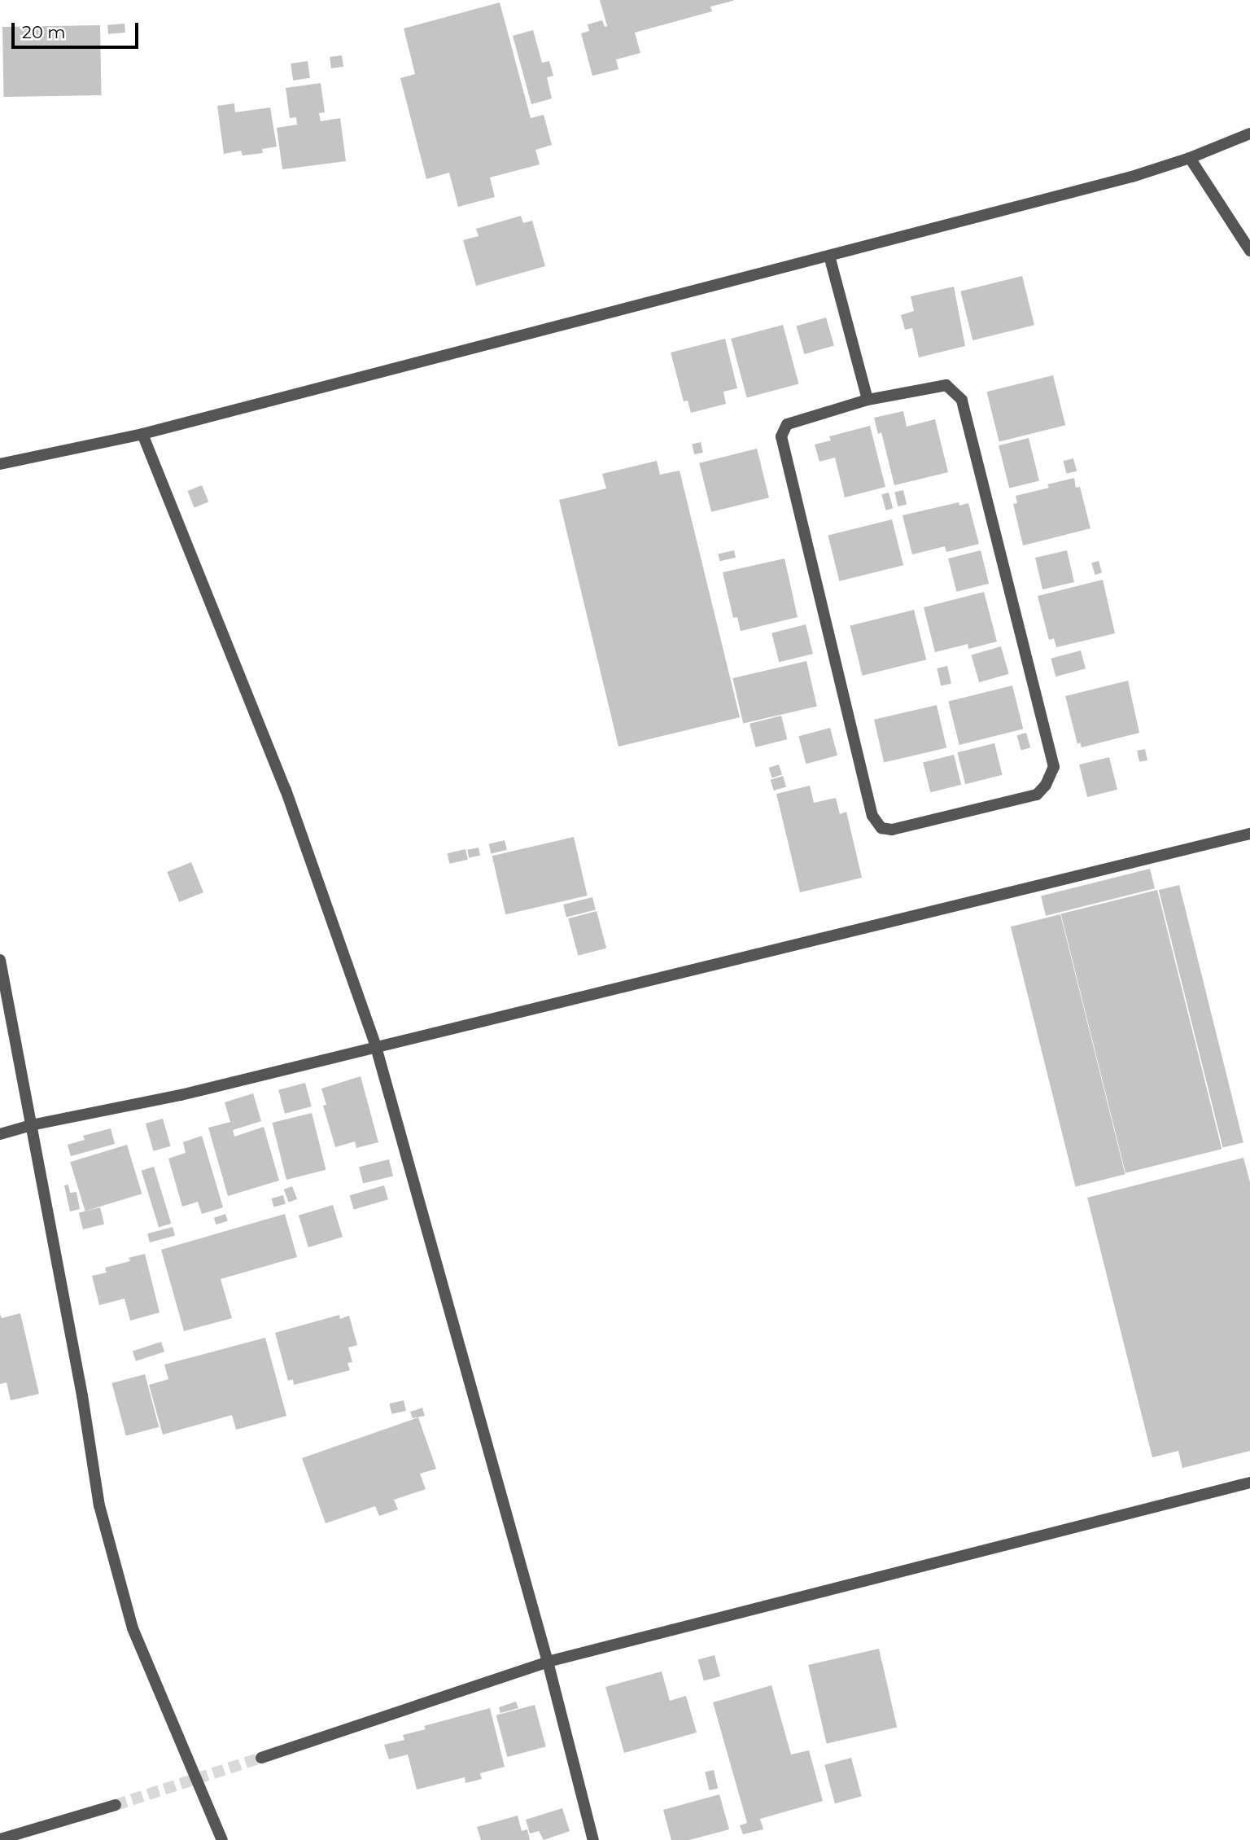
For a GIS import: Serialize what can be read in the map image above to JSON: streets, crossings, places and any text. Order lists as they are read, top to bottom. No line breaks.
{"scale_bar":"20 m"}
